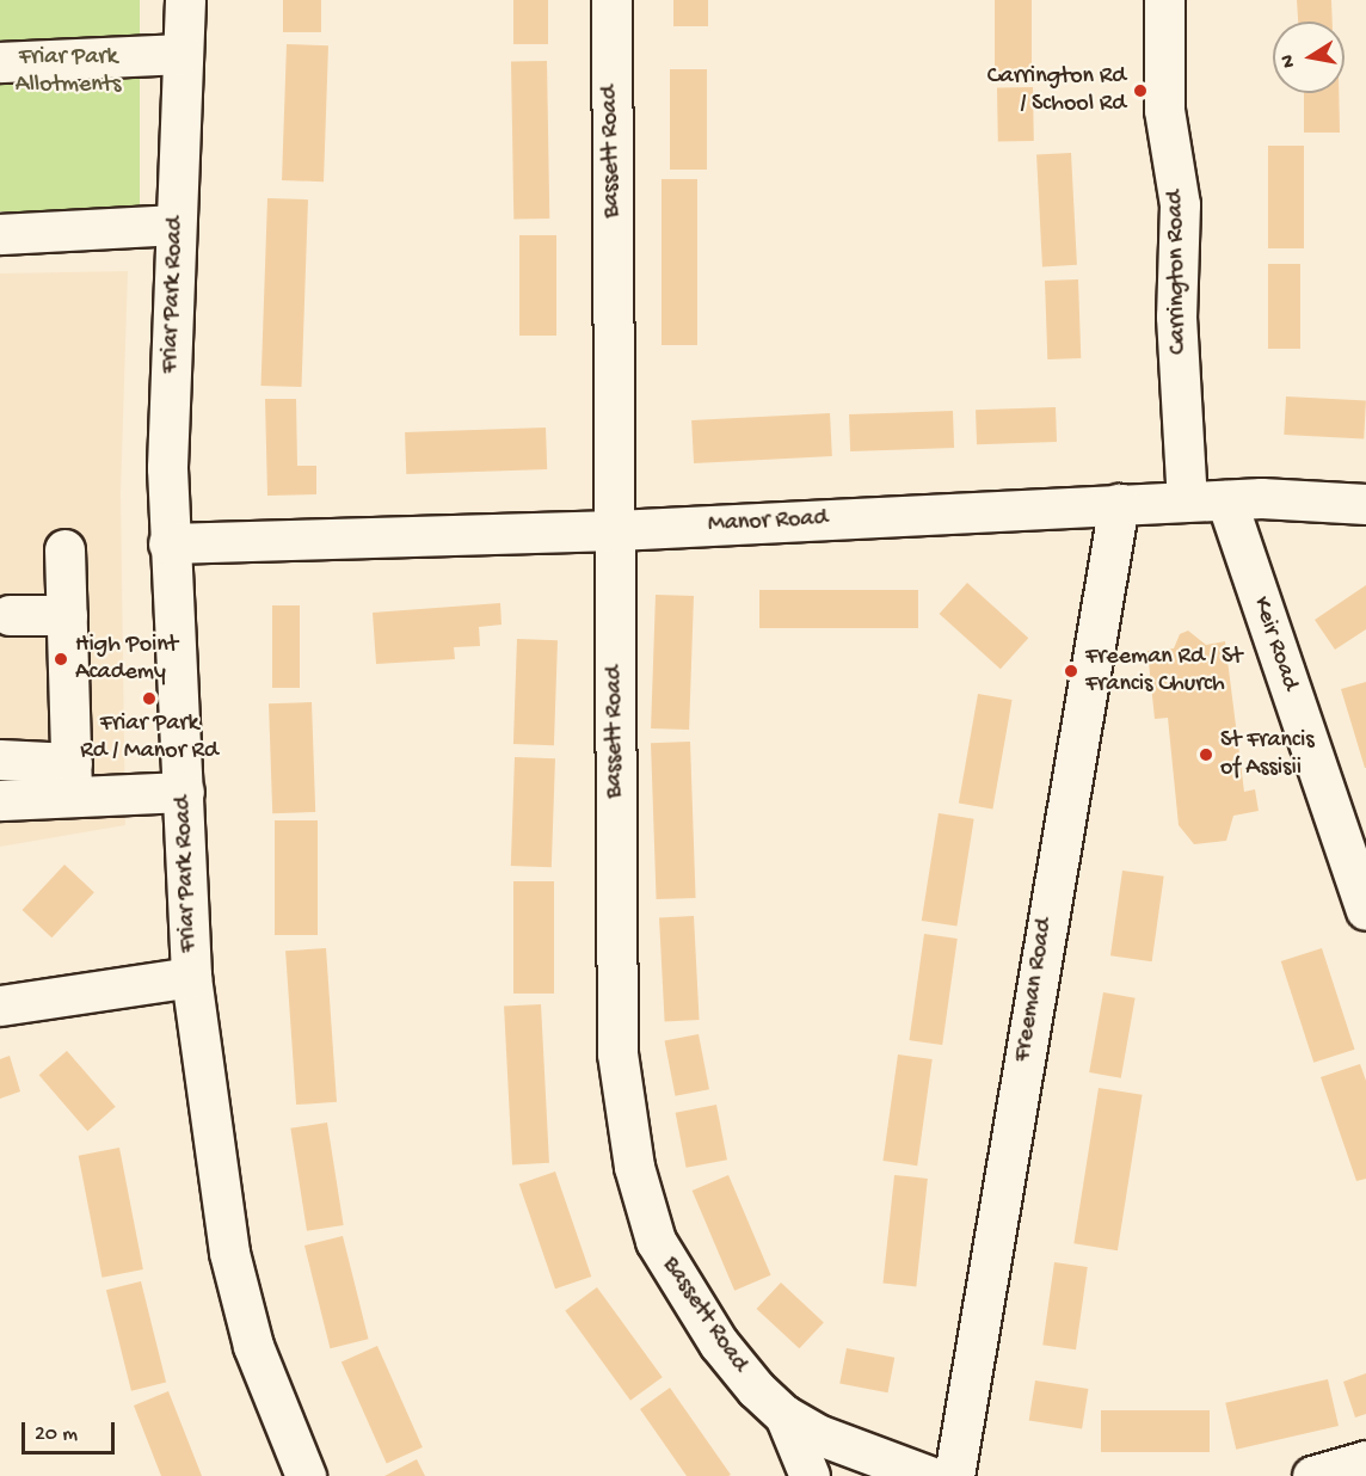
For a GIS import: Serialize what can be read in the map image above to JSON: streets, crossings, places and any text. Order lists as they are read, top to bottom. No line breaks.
{"streets":{"street":["Bassett Road","Carrington Road","Friar Park Road","Manor Road","Keir Road","Freeman Road"]},"crossings":[["Bassett Road","Manor Road"],["Carrington Road","Manor Road"],["Friar Park Road","Manor Road"],["Manor Road","Keir Road"],["Manor Road","Freeman Road"]],"parks":["Friar Park Allotments"],"places":["Carrington Rd / School Rd","High Point Academy","Freeman Rd / St Francis Church","Friar Park Rd / Manor Rd","St Francis of Assisii"],"scale_bar":"20 m","north":"left"}
